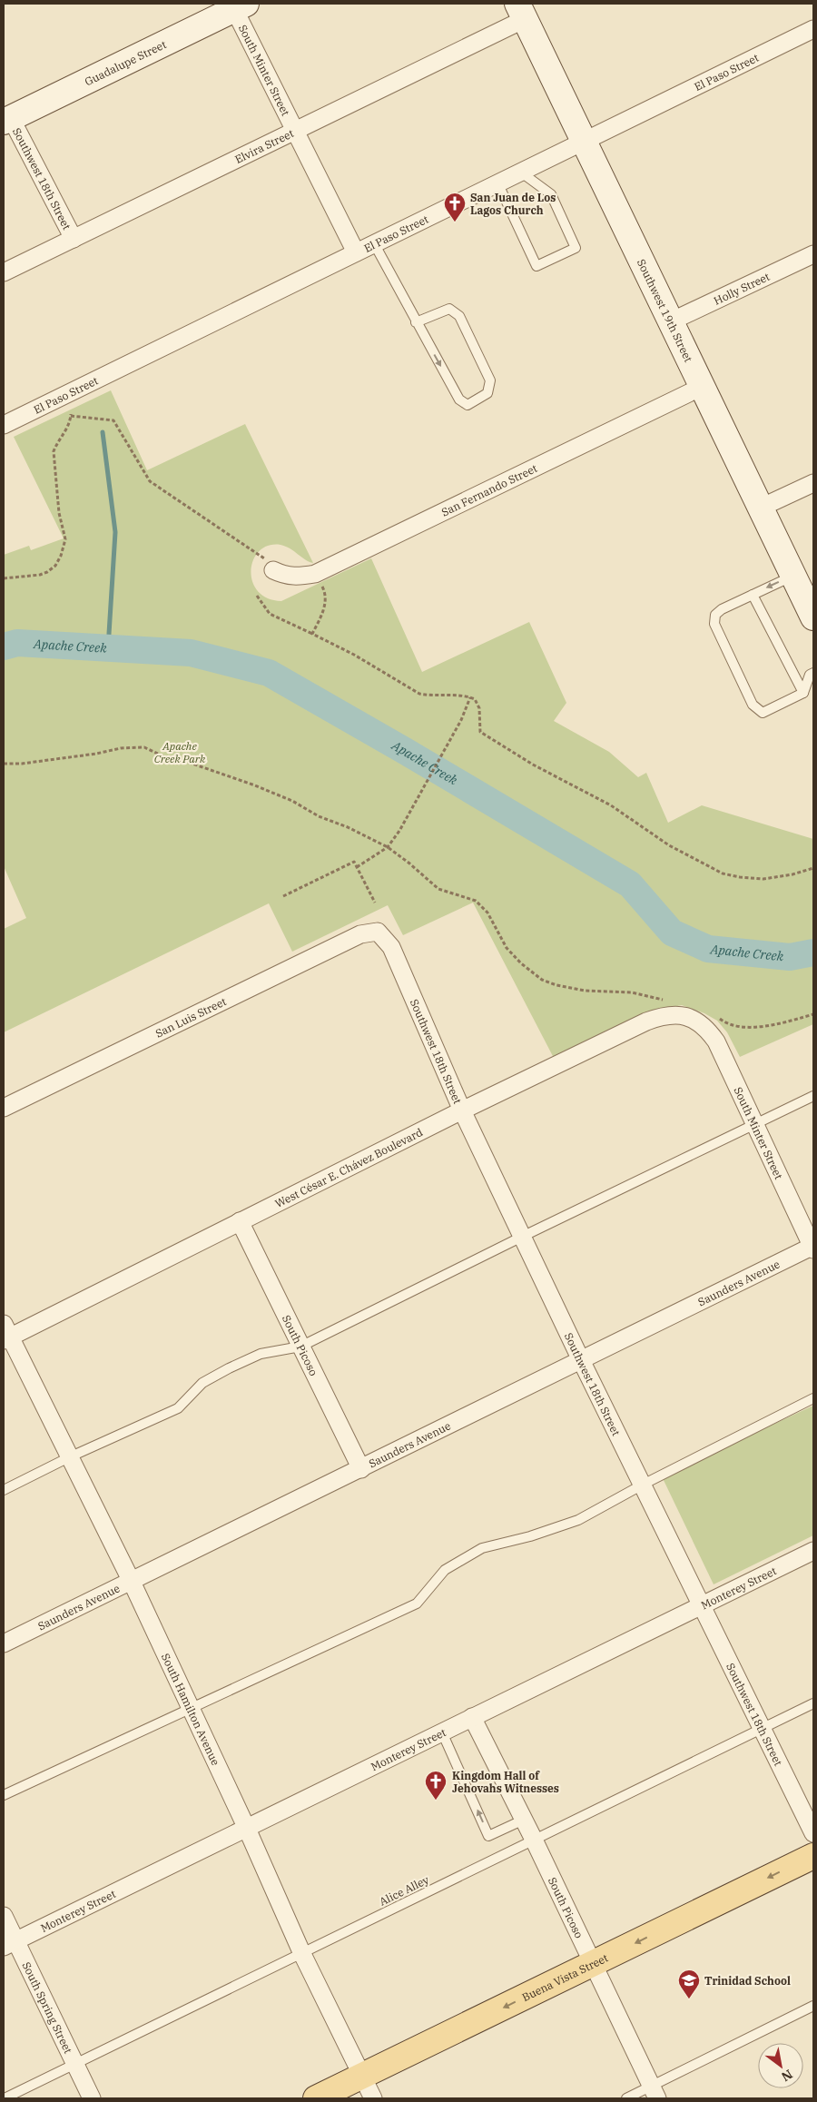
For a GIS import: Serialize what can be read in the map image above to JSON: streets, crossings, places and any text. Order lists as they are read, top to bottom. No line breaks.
{"streets":{"main road":["Buena Vista Street"],"street":["Guadalupe Street","South Minter Street","El Paso Street","Elvira Street","Southwest 18th Street","Holly Street","Southwest 19th Street","San Fernando Street","San Luis Street","West César E. Chávez Boulevard","Saunders Avenue","South Picoso","Monterey Street","South Hamilton Avenue","South Spring Street"],"lane":["Alice Alley"]},"crossings":[["Guadalupe Street","South Minter Street"],["Guadalupe Street","Southwest 18th Street"],["South Minter Street","El Paso Street"],["South Minter Street","Elvira Street"],["South Minter Street","West César E. Chávez Boulevard"],["South Minter Street","Saunders Avenue"],["El Paso Street","Southwest 19th Street"],["Elvira Street","Southwest 18th Street"],["Elvira Street","Southwest 19th Street"],["Southwest 18th Street","San Luis Street"],["Southwest 18th Street","West César E. Chávez Boulevard"],["Southwest 18th Street","Saunders Avenue"],["Southwest 18th Street","Monterey Street"],["Southwest 18th Street","Alice Alley"],["Holly Street","Southwest 19th Street"],["Southwest 19th Street","San Fernando Street"],["West César E. Chávez Boulevard","South Picoso"],["West César E. Chávez Boulevard","South Hamilton Avenue"],["Saunders Avenue","South Picoso"],["Saunders Avenue","South Hamilton Avenue"],["South Picoso","Monterey Street"],["South Picoso","Alice Alley"],["South Picoso","Buena Vista Street"],["Monterey Street","South Hamilton Avenue"],["Monterey Street","South Spring Street"],["South Hamilton Avenue","Alice Alley"],["South Hamilton Avenue","Buena Vista Street"],["Alice Alley","South Spring Street"]],"one_way":["Buena Vista Street"],"water":["Apache Creek"],"parks":["Apache Creek Park"],"places":{"church":["San Juan de Los Lagos Church","Kingdom Hall of Jehovahs Witnesses"],"school or university":["Trinidad School"]},"north":"bottom right"}
